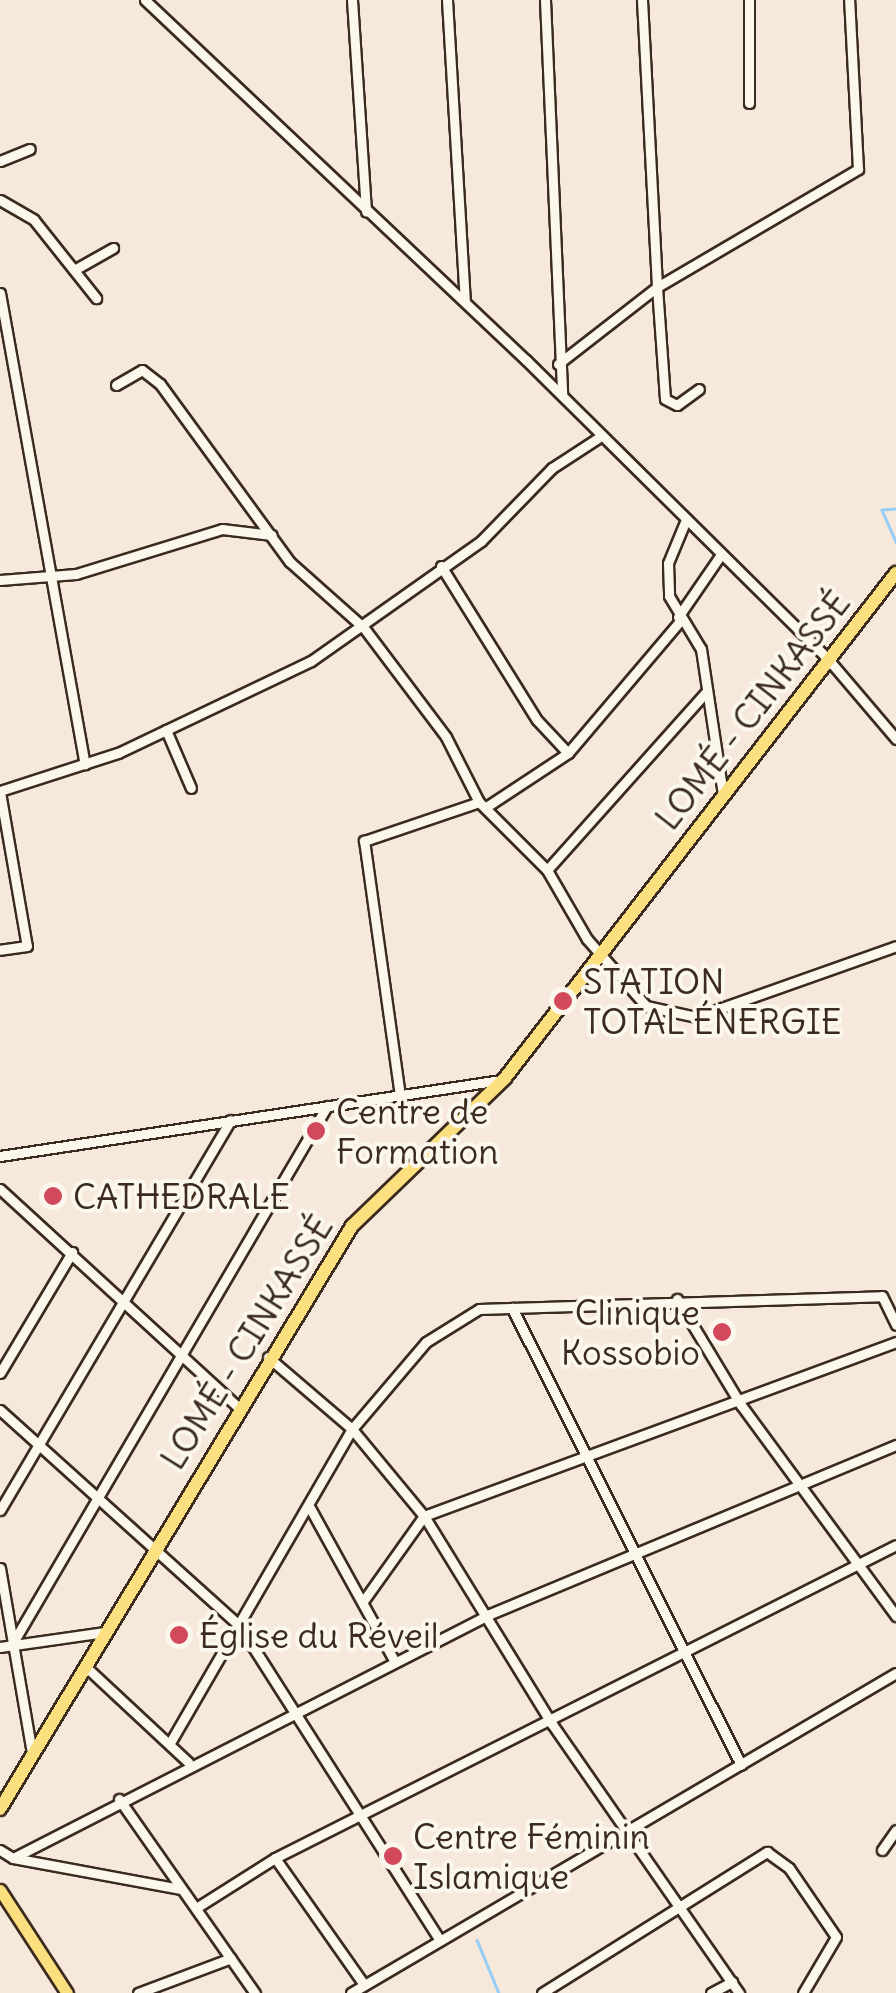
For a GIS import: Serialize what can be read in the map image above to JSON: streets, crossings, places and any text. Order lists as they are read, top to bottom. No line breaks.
{"streets":{"highway":["LOMÉ - CINKASSÉ"]},"places":["STATION TOTAL ÉNERGIE","Centre de Formation","CATHEDRALE","Clinique Kossobio","Église du Réveil","Centre Féminin Islamique"]}
